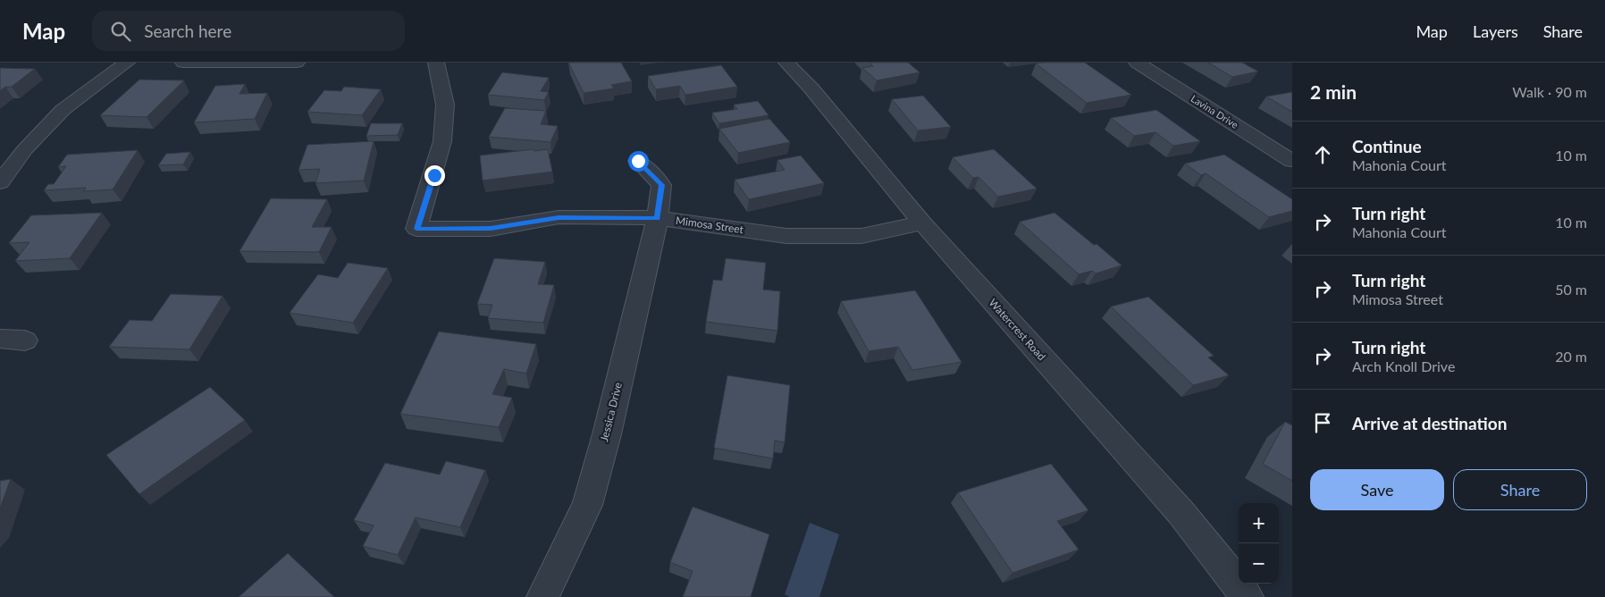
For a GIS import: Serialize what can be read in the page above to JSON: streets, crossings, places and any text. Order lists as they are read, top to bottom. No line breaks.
{"streets":{"street":["Lavina Drive","Mimosa Street","Watercrest Road","Jessica Drive"]},"crossings":[["Mimosa Street","Watercrest Road"],["Mimosa Street","Jessica Drive"]],"page":{"header":"Map","search":"Search here","nav":["Map","Layers","Share"],"heading":["2 min","Walk · 90 m"],"list":[["Continue","Mahonia Court","10 m"],["Turn right","Mahonia Court","10 m"],["Turn right","Mimosa Street","50 m"],["Turn right","Arch Knoll Drive","20 m"],"Arrive at destination"],"buttons":["Save","Share"],"map_buttons":["+","−"]}}
